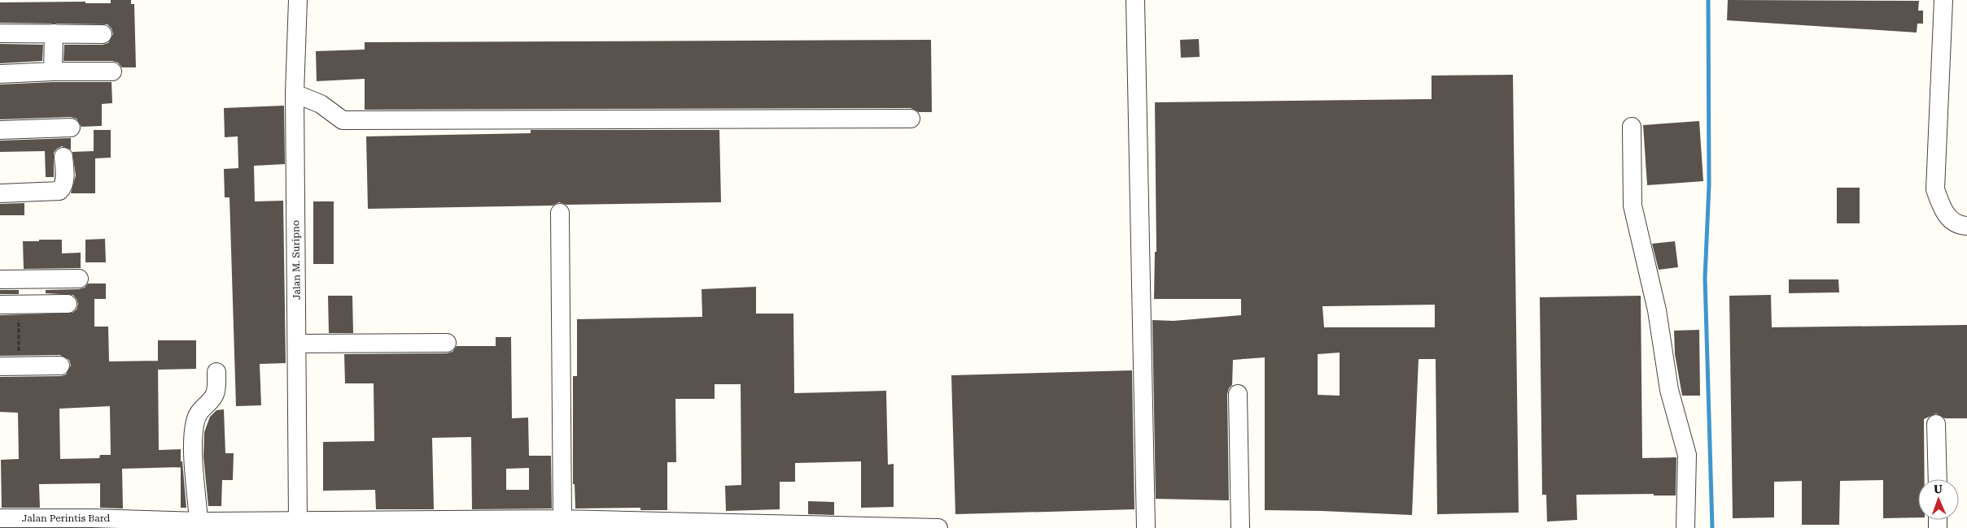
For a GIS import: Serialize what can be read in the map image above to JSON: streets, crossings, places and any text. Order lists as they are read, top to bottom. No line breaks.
{"streets":{"street":["Jalan M. Suripno","Jalan Perintis Bard"]},"crossings":[["Jalan M. Suripno","Jalan Perintis Bard"]],"north":"top"}
